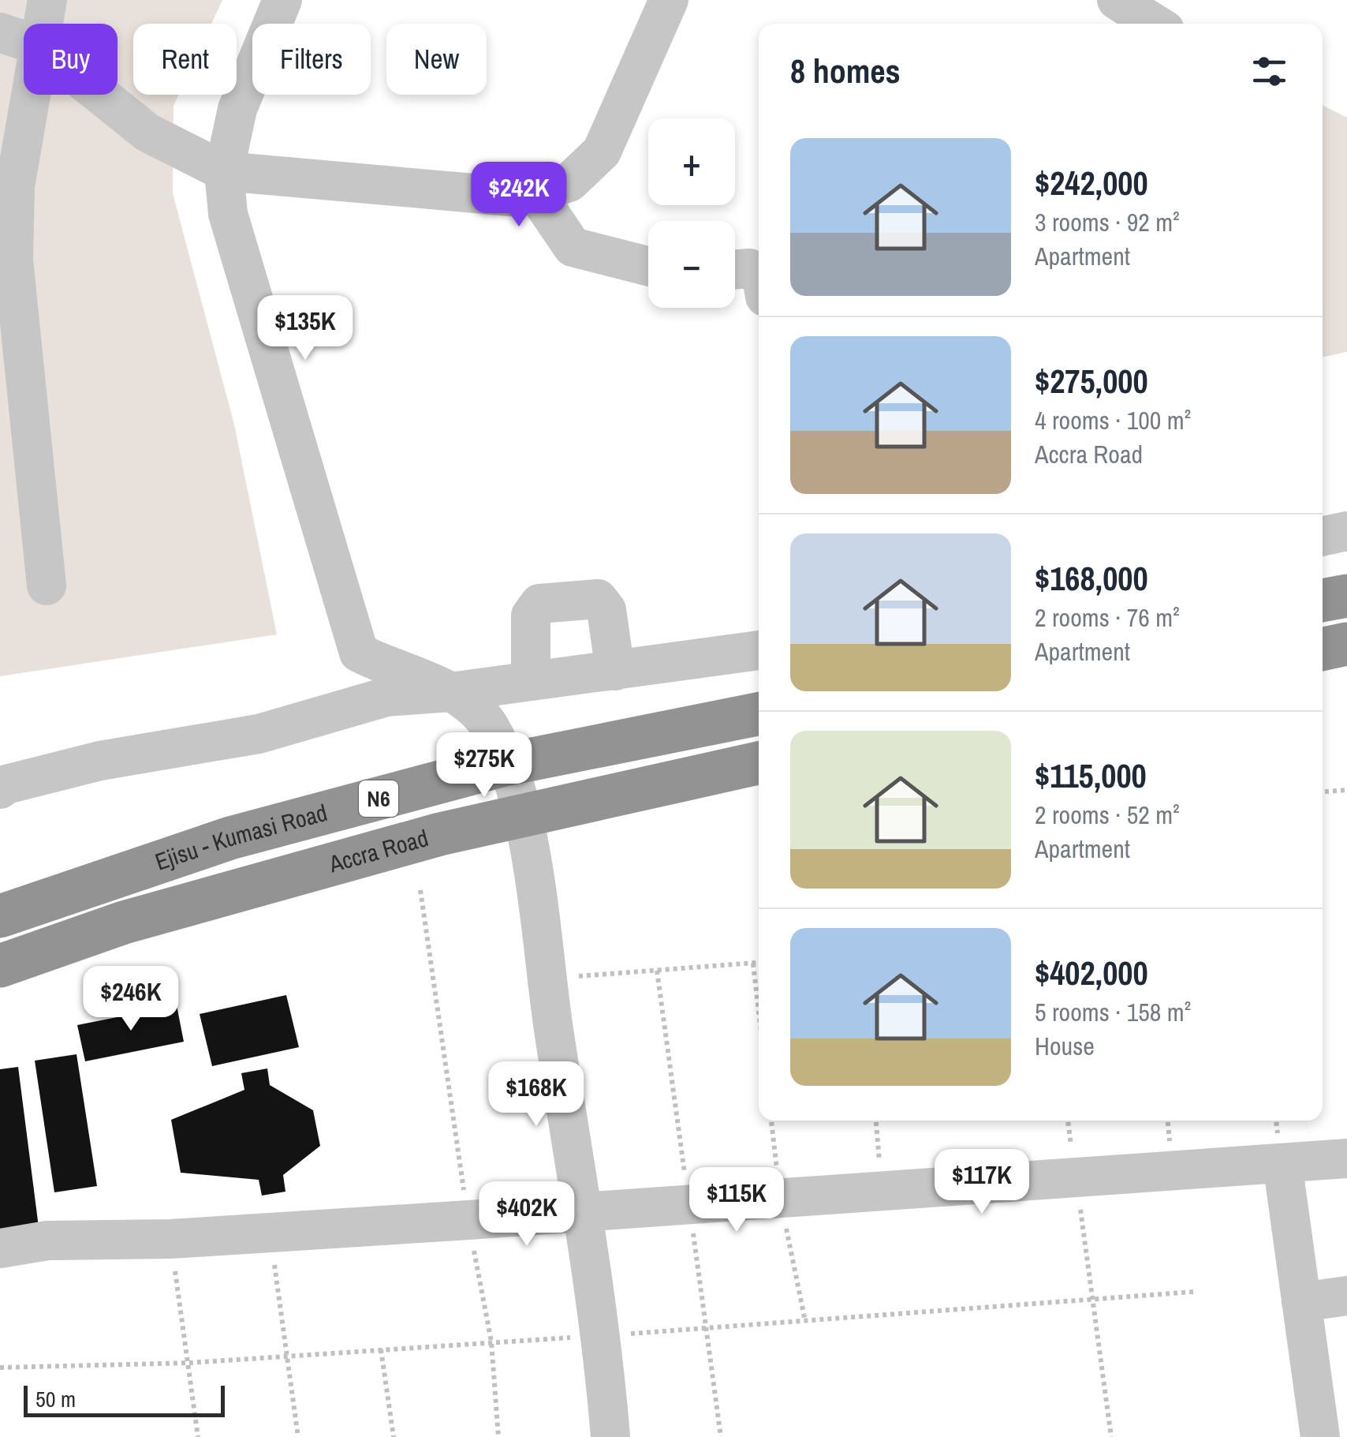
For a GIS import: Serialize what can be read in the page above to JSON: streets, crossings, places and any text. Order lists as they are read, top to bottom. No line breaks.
{"streets":{"highway":["N6","Ejisu - Kumasi Road","Accra Road"]},"scale_bar":"50 m","page":{"chip":["Buy","Rent","Filters","New"],"heading":"8 homes","map_buttons":["+","−"],"list":[{"name":"$242,000","note":"3 rooms · 92 m² · Apartment"},{"name":"$275,000","note":"4 rooms · 100 m² · Accra Road"},{"name":"$168,000","note":"2 rooms · 76 m² · Apartment"},{"name":"$115,000","note":"2 rooms · 52 m² · Apartment"},{"name":"$402,000","note":"5 rooms · 158 m² · House"}],"price":["$242K","$135K","$275K","$246K","$168K","$117K","$115K","$402K"],"scale":"50 m"}}
